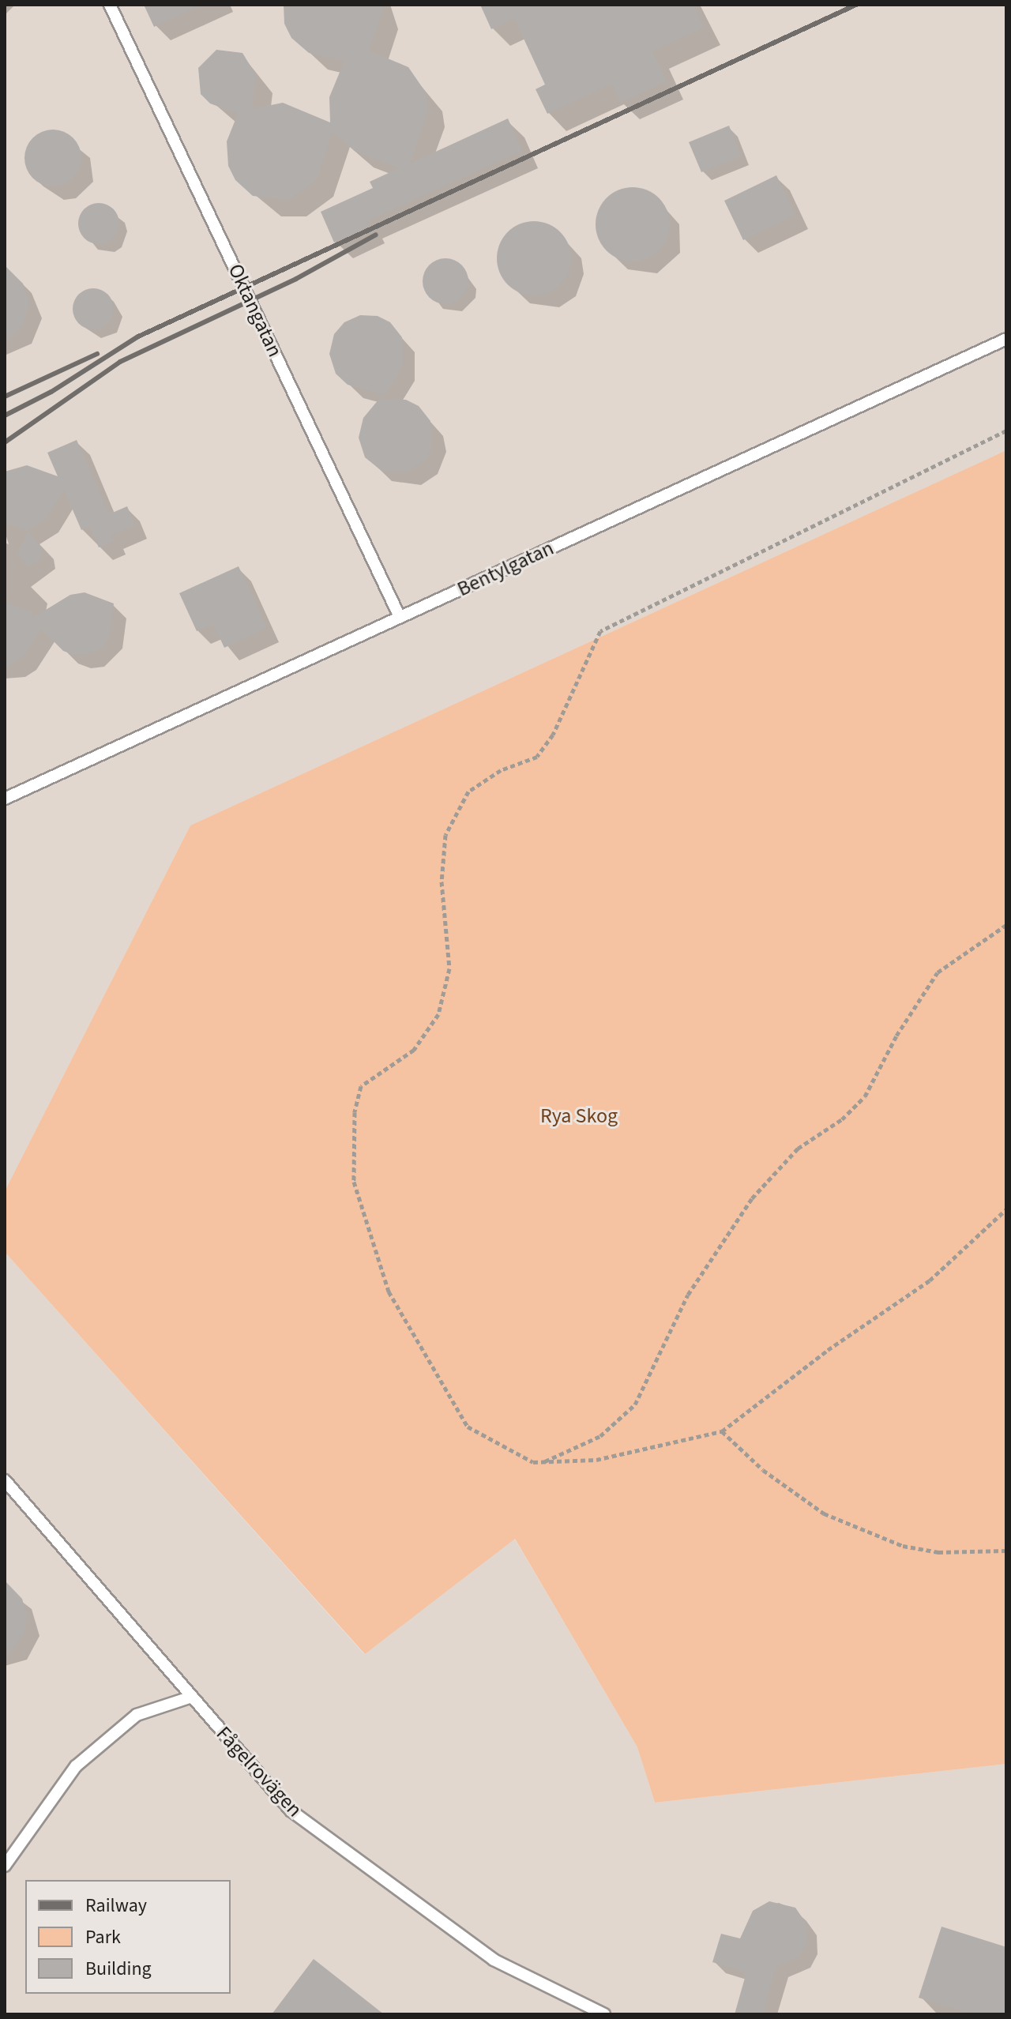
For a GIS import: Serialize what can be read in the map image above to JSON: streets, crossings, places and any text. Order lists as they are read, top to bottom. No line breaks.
{"streets":{"lane":["Oktangatan","Bentylgatan","Fågelrovägen"]},"crossings":[["Oktangatan","Bentylgatan"]],"parks":["Rya Skog"],"legend":["Railway","Park","Building"]}
